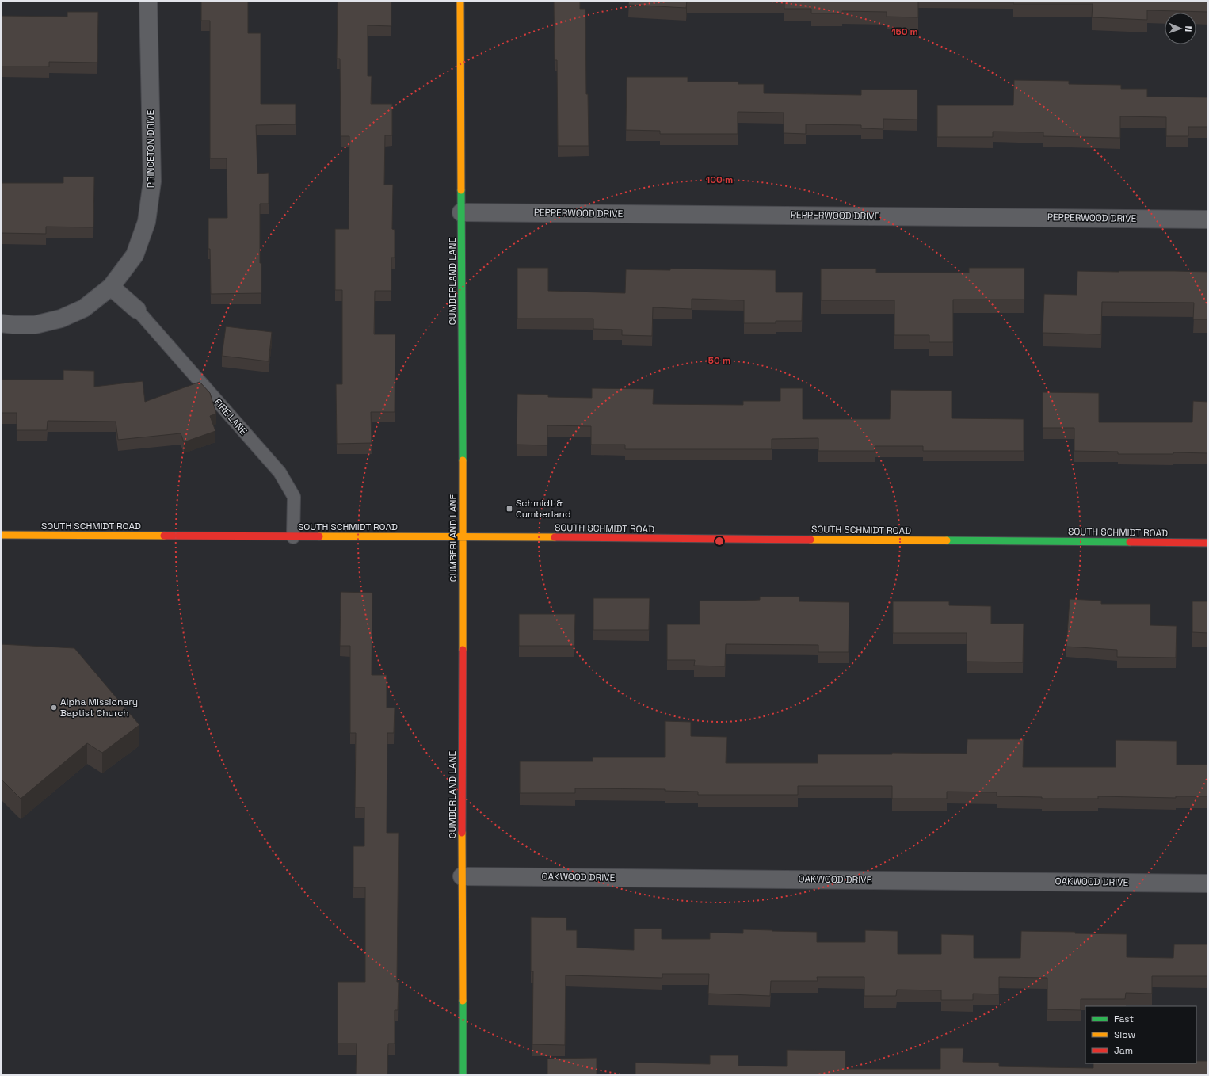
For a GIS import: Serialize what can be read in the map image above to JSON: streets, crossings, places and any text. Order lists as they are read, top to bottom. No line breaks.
{"streets":{"street":["PRINCETON DRIVE","PEPPERWOOD DRIVE","CUMBERLAND LANE","SOUTH SCHMIDT ROAD","OAKWOOD DRIVE"],"lane":["FIRE LANE"]},"crossings":[["PEPPERWOOD DRIVE","CUMBERLAND LANE"],["CUMBERLAND LANE","SOUTH SCHMIDT ROAD"],["CUMBERLAND LANE","OAKWOOD DRIVE"],["FIRE LANE","SOUTH SCHMIDT ROAD"]],"places":{"transit":["Schmidt & Cumberland"],"other":["Alpha Missionary Baptist Church"]},"legend":["Fast","Slow","Jam"],"north":"right","rings":["150 m","100 m","50 m"]}
